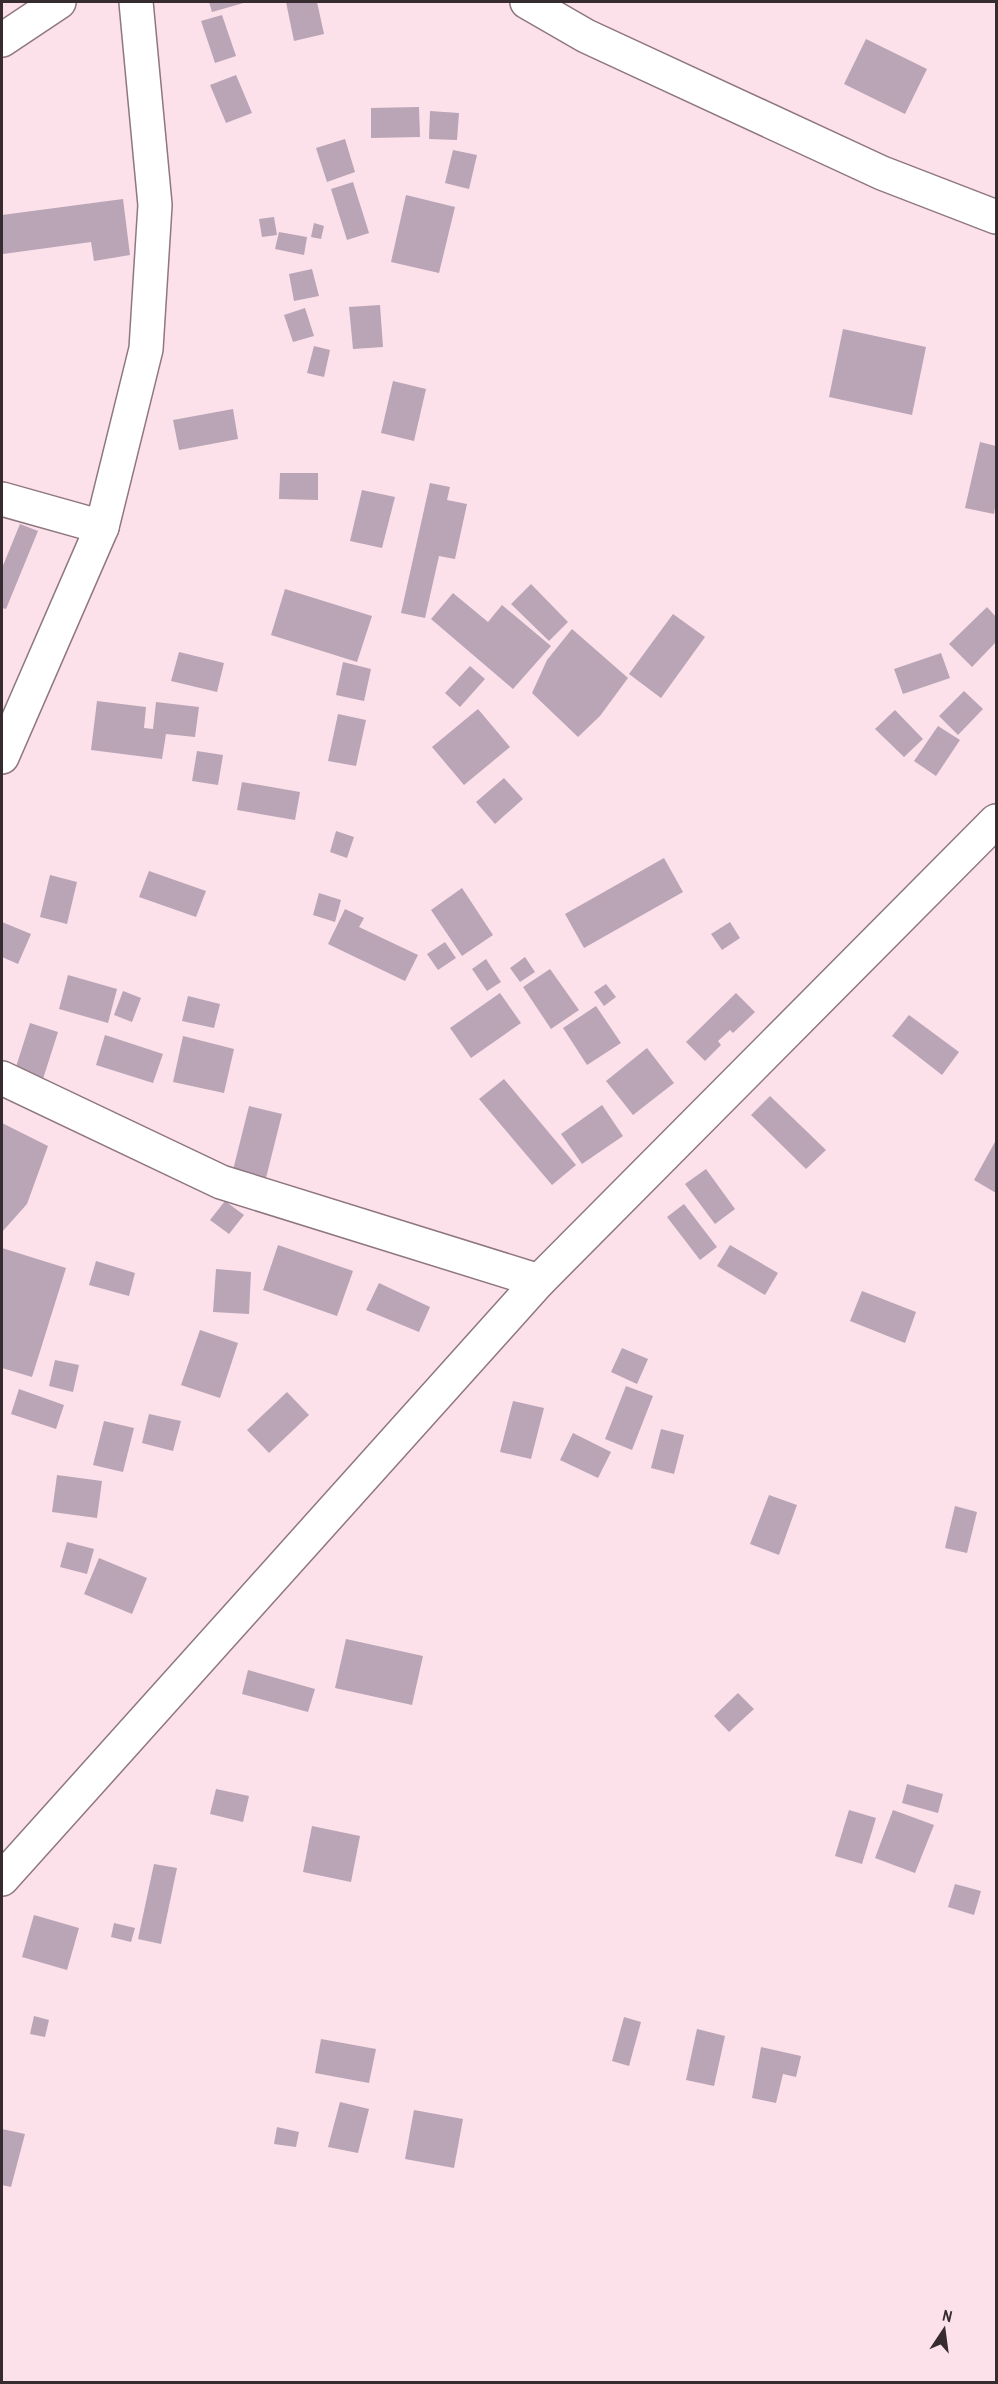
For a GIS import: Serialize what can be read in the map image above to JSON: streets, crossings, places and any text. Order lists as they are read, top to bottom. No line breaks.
{"north":"top"}
